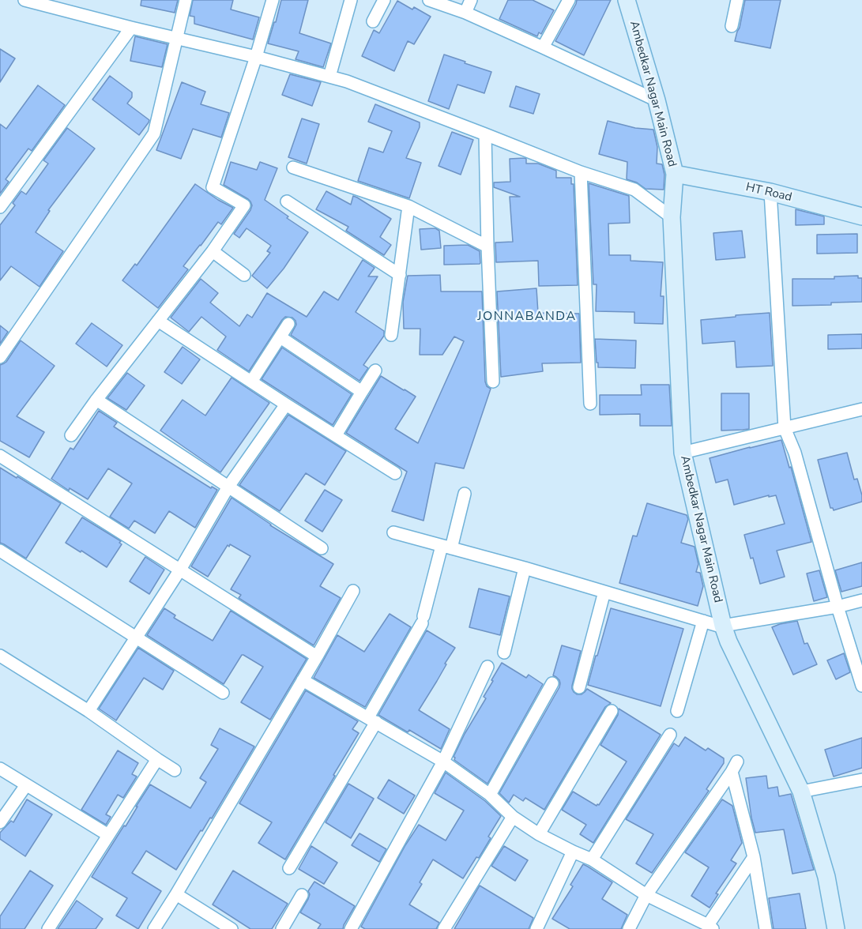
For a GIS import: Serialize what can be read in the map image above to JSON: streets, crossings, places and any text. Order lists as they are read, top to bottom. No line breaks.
{"streets":{"street":["Ambedkar Nagar Main Road","HT Road"]},"crossings":[["Ambedkar Nagar Main Road","HT Road"]],"districts":["JONNABANDA"]}
